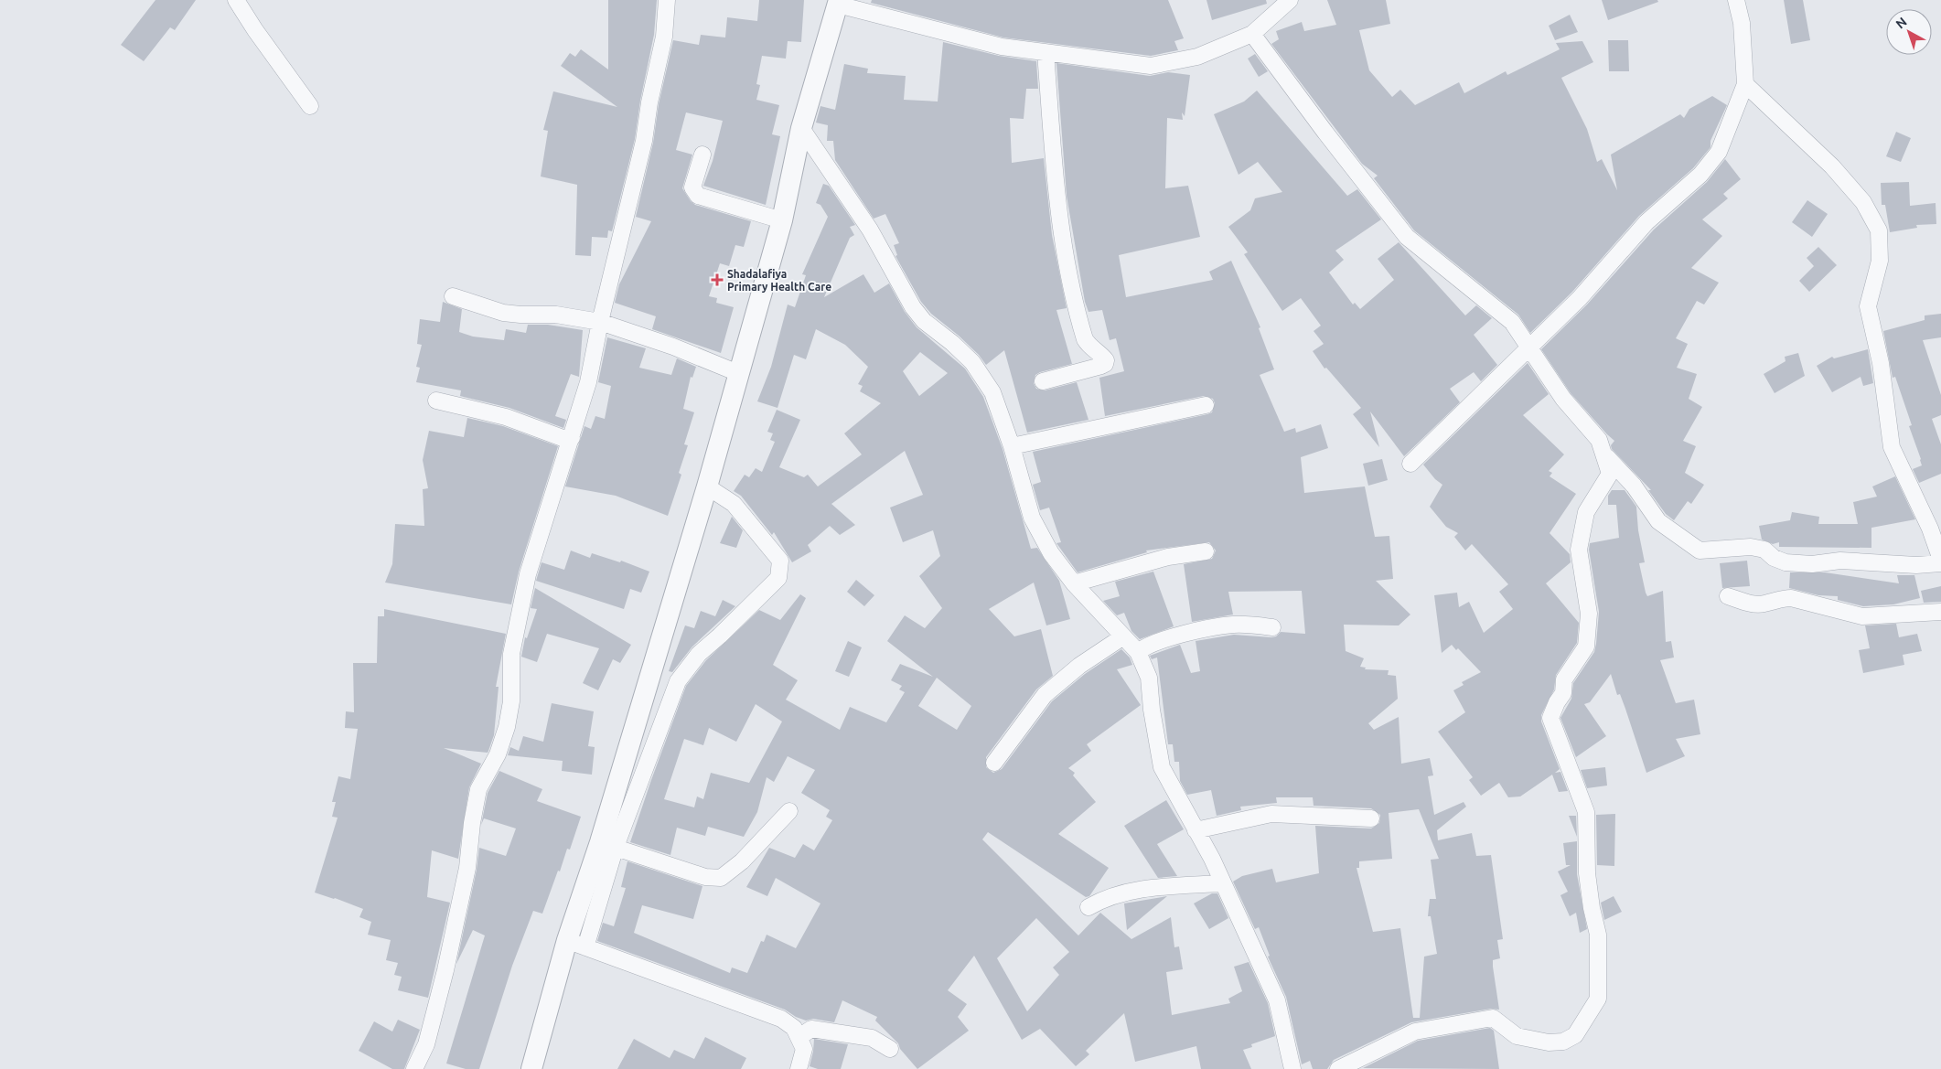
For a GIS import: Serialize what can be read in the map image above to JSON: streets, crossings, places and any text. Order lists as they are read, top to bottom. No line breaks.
{"places":{"health":["Shadalafiya Primary Health Care"]},"north":"top left"}
